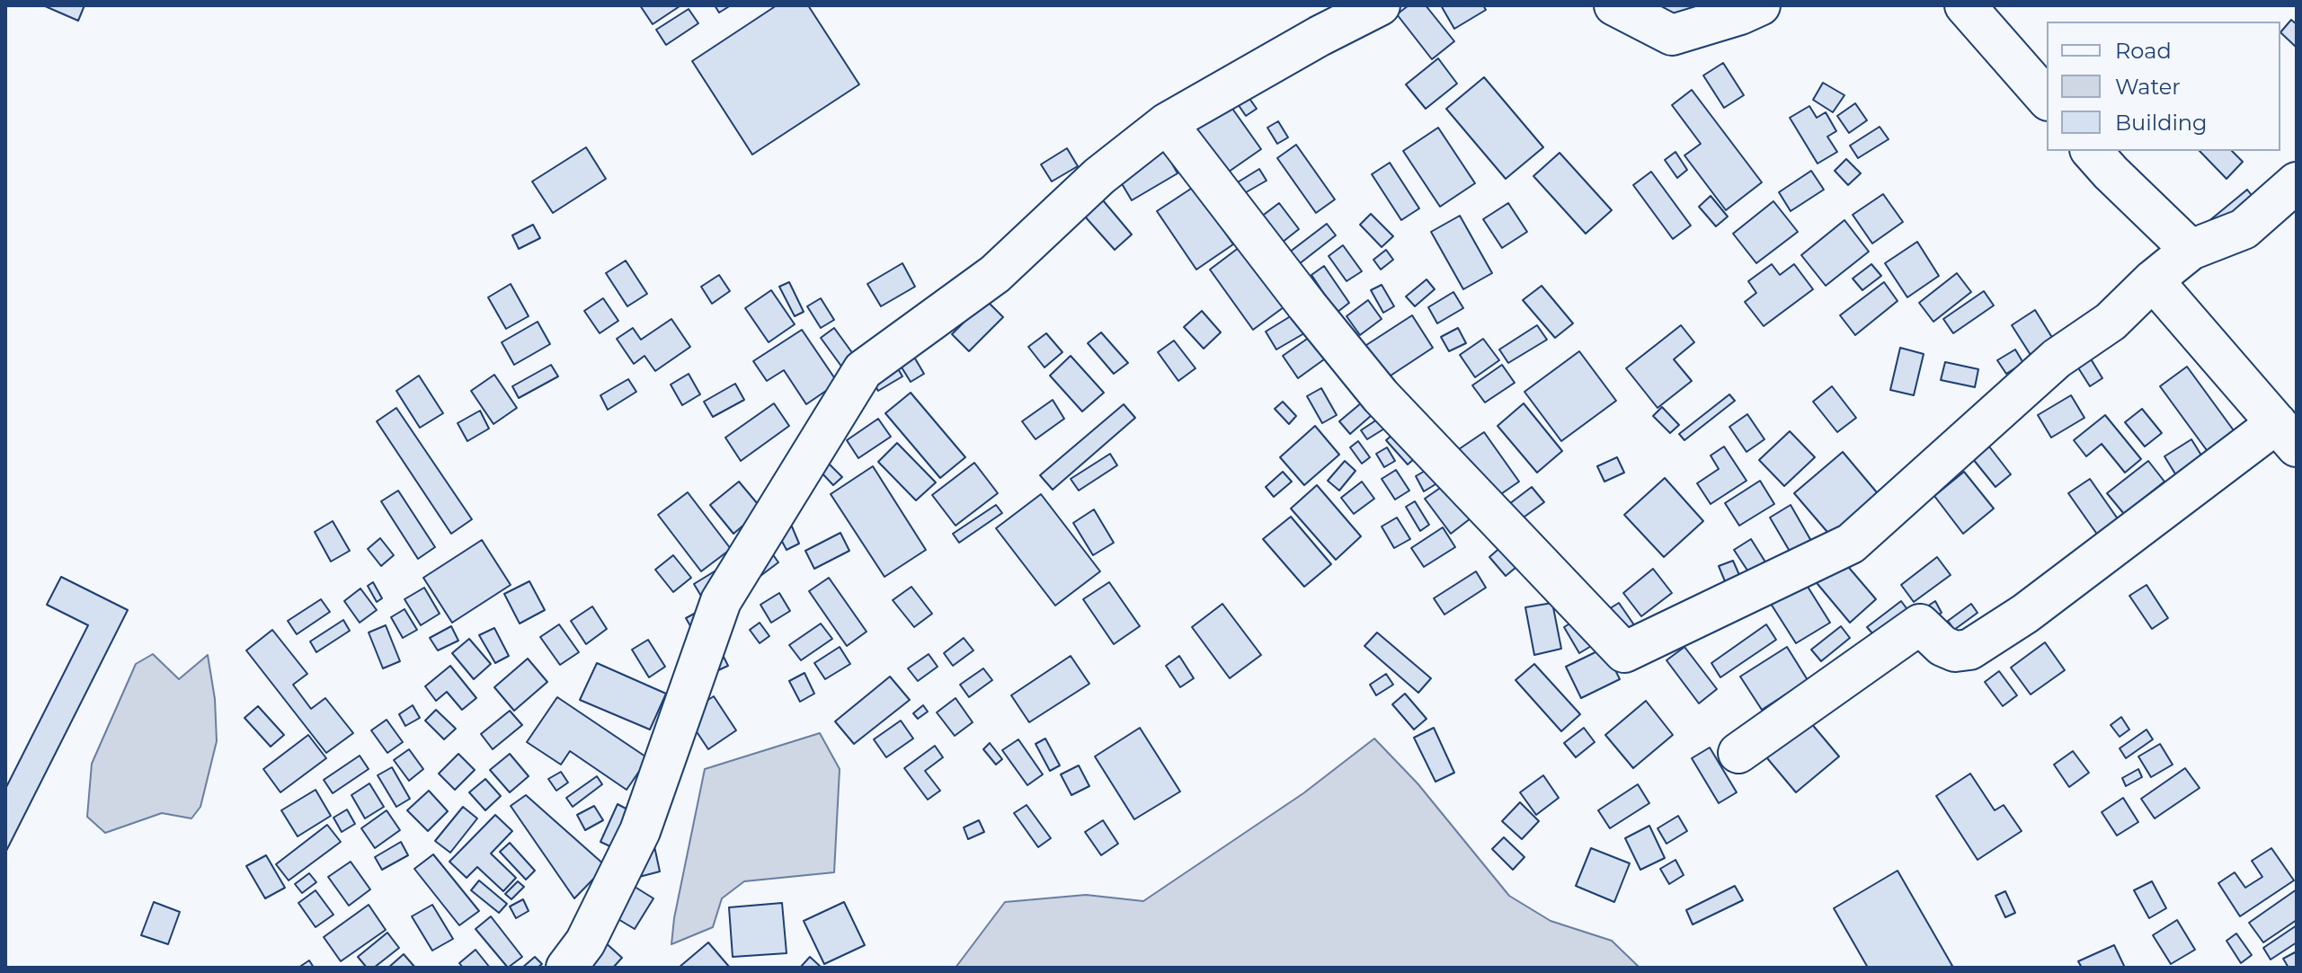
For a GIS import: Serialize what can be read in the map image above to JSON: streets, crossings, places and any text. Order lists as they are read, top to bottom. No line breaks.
{"legend":["Road","Water","Building"]}
